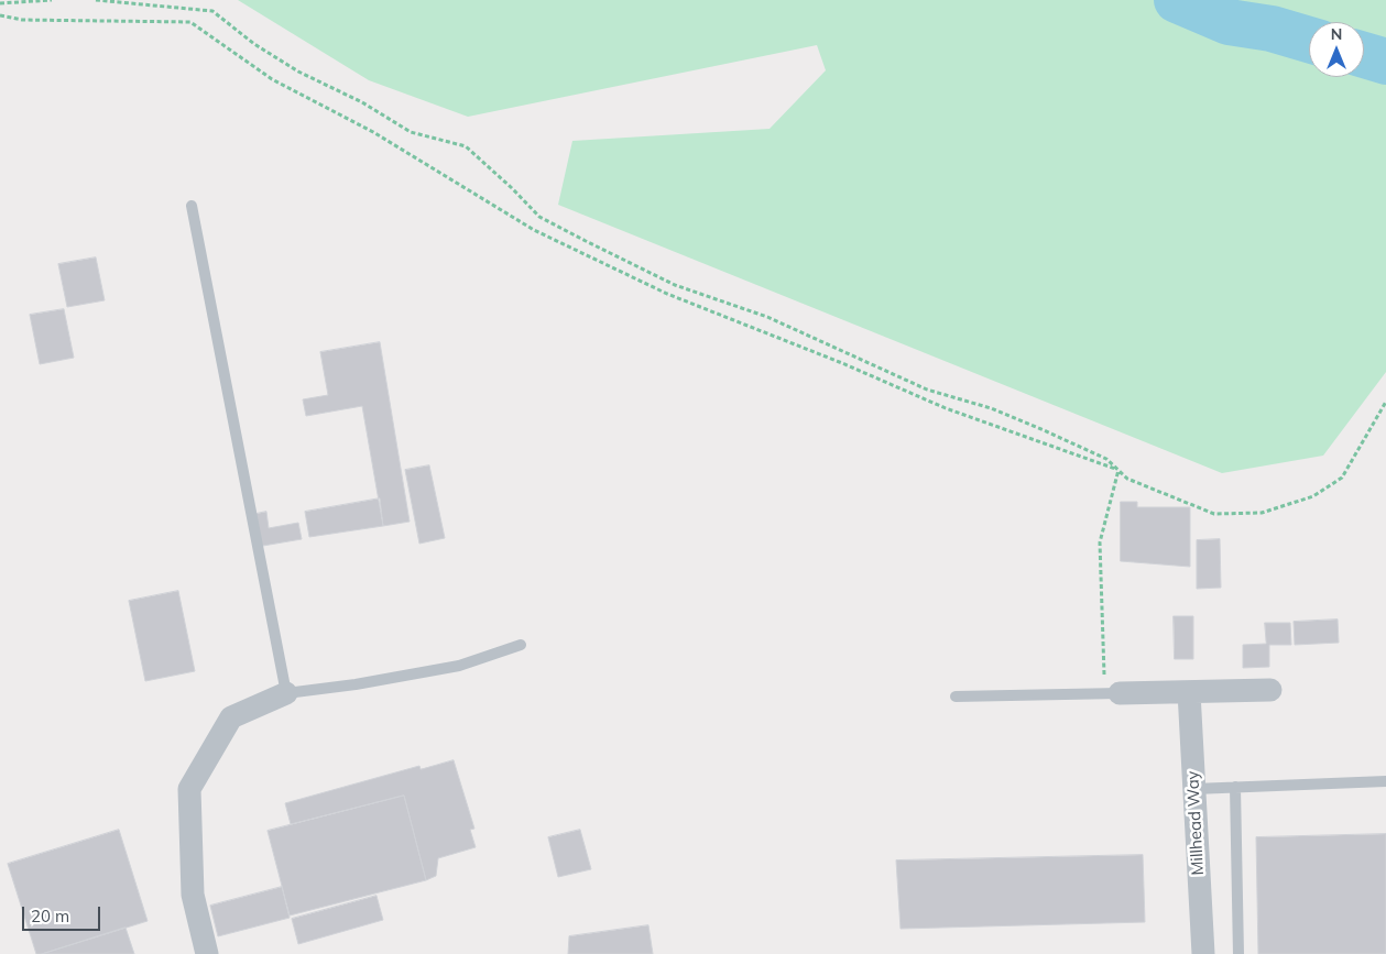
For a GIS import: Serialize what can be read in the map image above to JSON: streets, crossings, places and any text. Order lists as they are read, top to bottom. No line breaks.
{"streets":{"street":["Millhead Way"]},"scale_bar":"20 m","north":"top"}
